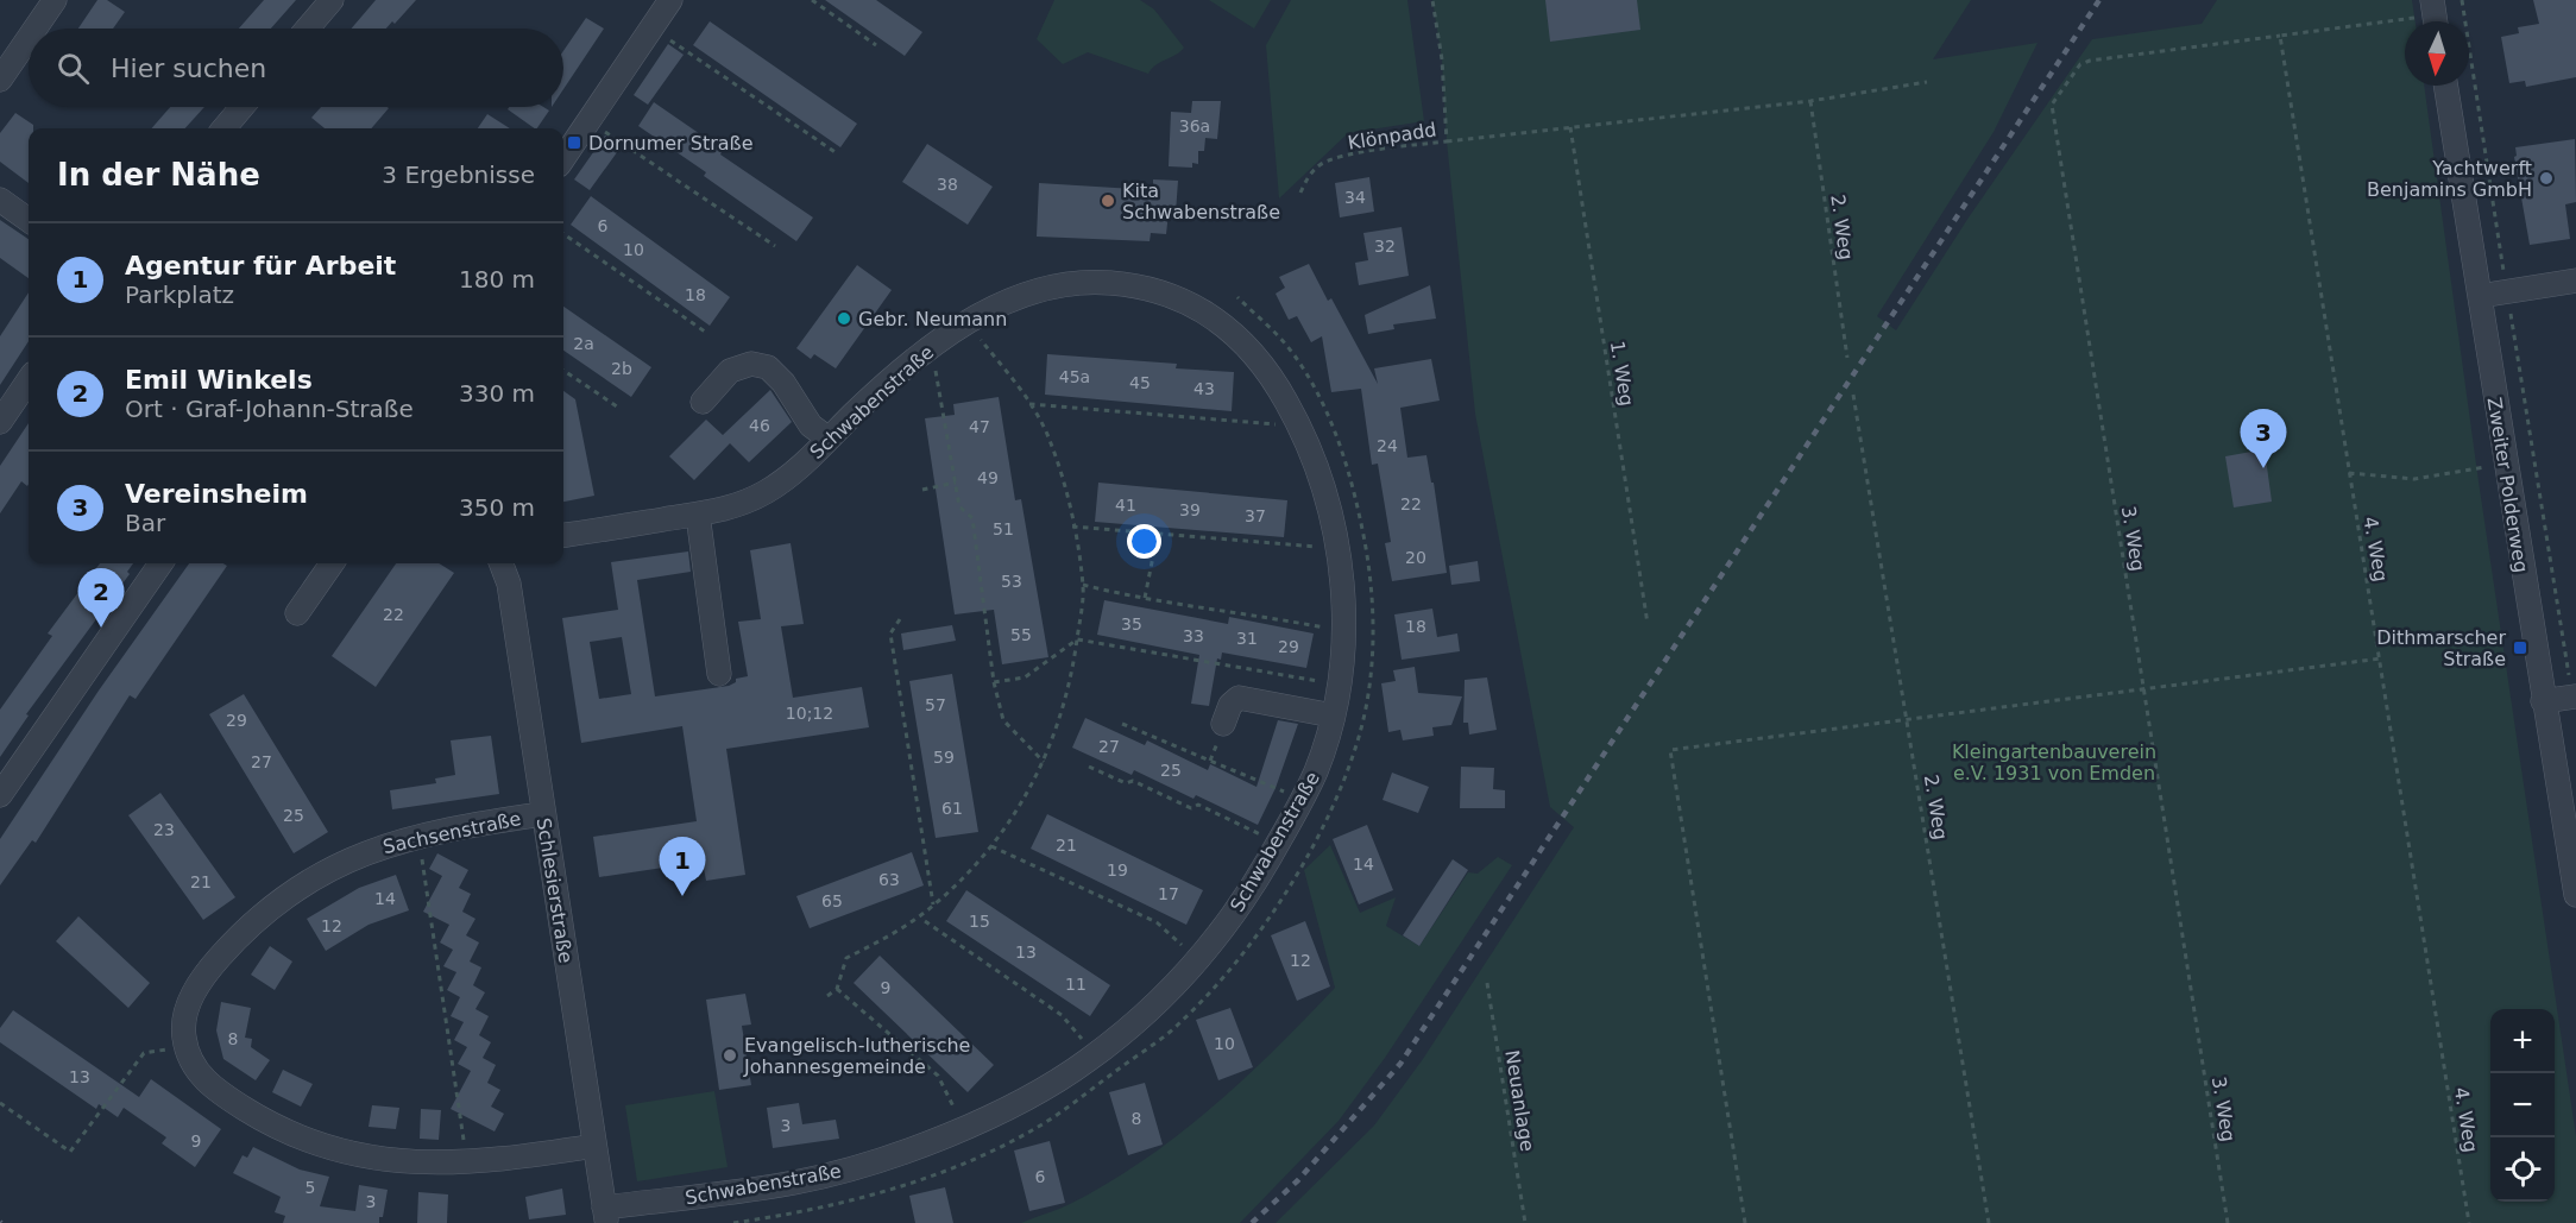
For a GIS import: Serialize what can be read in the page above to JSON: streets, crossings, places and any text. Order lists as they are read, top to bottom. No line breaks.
{"streets":{"street":["Schwabenstraße","Zweiter Polderweg","Sachsenstraße","Schlesierstraße"],"path":["Klönpadd","2. Weg","1. Weg","3. Weg","4. Weg","Neuanlage"]},"crossings":[["Schwabenstraße","Schlesierstraße"],["3. Weg","4. Weg"],["Sachsenstraße","Schlesierstraße"]],"parks":["Kleingartenbauverein e.V. 1931 von Emden"],"places":{"transit":["Dornumer Straße","Dithmarscher Straße"],"other":["Yachtwerft Benjamins GmbH","Kita Schwabenstraße","Gebr. Neumann","Evangelisch-lutherische Johannesgemeinde"]},"house_numbers":["36a","38","34","6","32","10","18","2a","2b","45a","45","43","46","47","24","49","22","41","39","37","51","20","53","22","35","18","55","33","31","29","57","10;12","29","27","59","27","25","61","25","23","21","14","19","63","21","17","14","65","15","12","13","12","11","9","8","10","13","8","3","9","6","5","3"],"north":"bottom","page":{"search":"Hier suchen","heading":["In der Nähe","3 Ergebnisse"],"list":[{"mark":"1","name":"Agentur für Arbeit","note":"Parkplatz","value":"180 m"},{"mark":"2","name":"Emil Winkels","note":"Ort · Graf-Johann-Straße","value":"330 m"},{"mark":"3","name":"Vereinsheim","note":"Bar","value":"350 m"}],"pins":["3","2","1"],"map_buttons":["+","−"]}}
